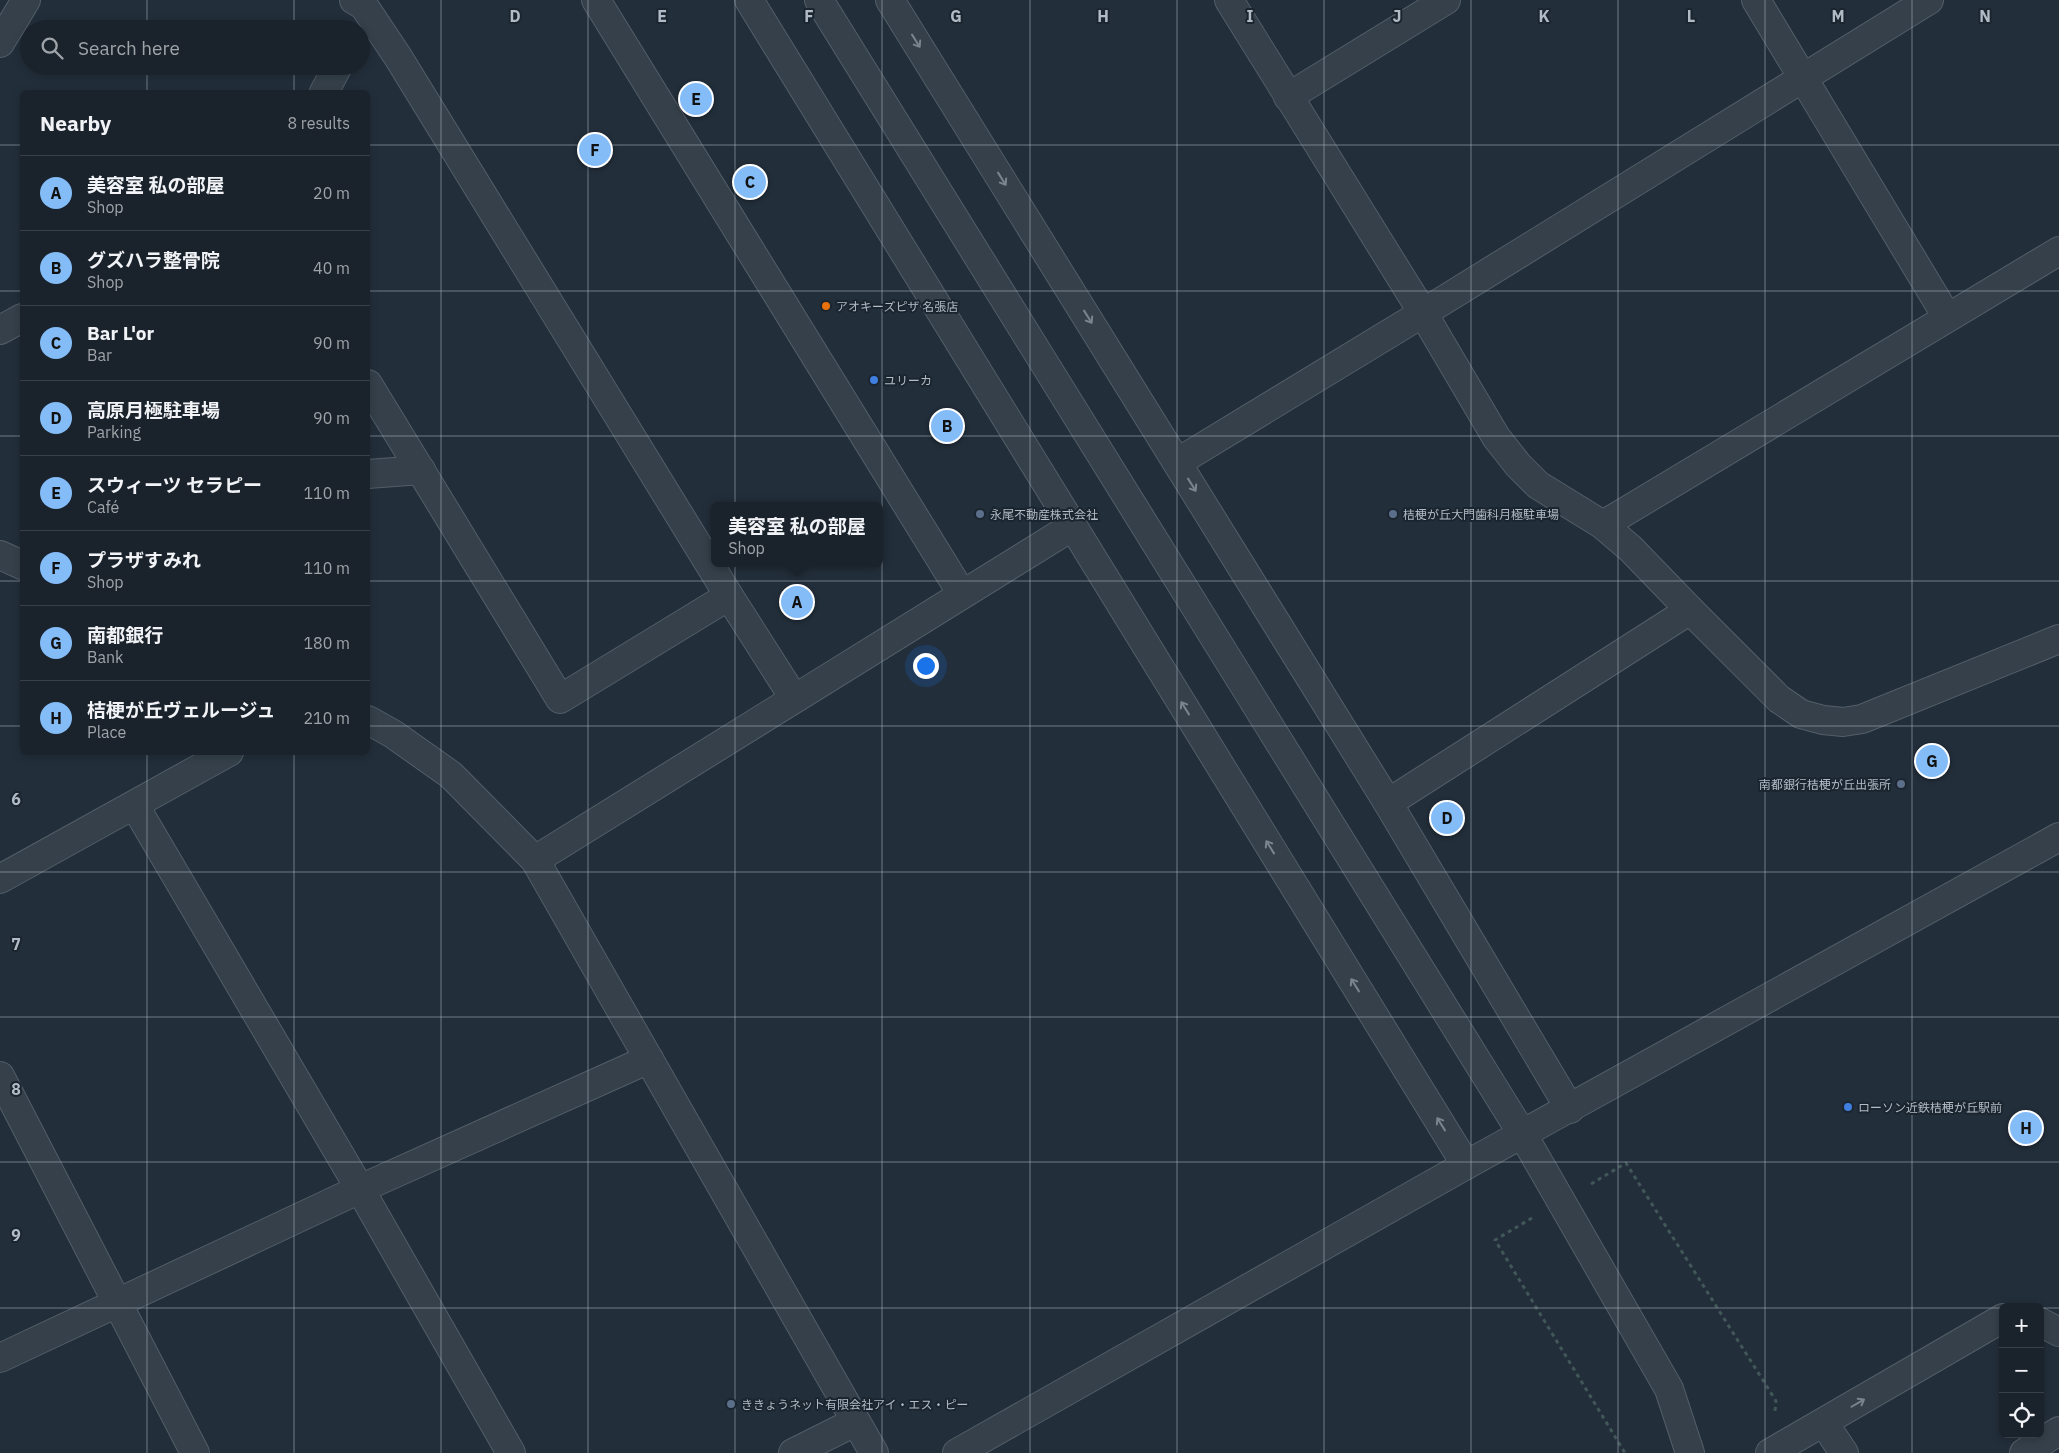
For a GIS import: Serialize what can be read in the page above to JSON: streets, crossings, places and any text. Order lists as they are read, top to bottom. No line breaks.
{"places":["アオキーズピザ 名張店","ユリーカ","永尾不動産株式会社","桔梗が丘大門歯科月極駐車場","南都銀行桔梗が丘出張所","ローソン近鉄桔梗が丘駅前","ききょうネット有限会社アイ・エス・ピー"],"page":{"search":"Search here","pins":["E","F","C","B","A","G","D","H"],"heading":["Nearby","8 results"],"list":[{"mark":"A","name":"美容室 私の部屋","note":"Shop","value":"20 m"},{"mark":"B","name":"グズハラ整骨院","note":"Shop","value":"40 m"},{"mark":"C","name":"Bar L'or","note":"Bar","value":"90 m"},{"mark":"D","name":"高原月極駐車場","note":"Parking","value":"90 m"},{"mark":"E","name":"スウィーツ セラピー","note":"Café","value":"110 m"},{"mark":"F","name":"プラザすみれ","note":"Shop","value":"110 m"},{"mark":"G","name":"南都銀行","note":"Bank","value":"180 m"},{"mark":"H","name":"桔梗が丘ヴェルージュ","note":"Place","value":"210 m"}],"popup":["美容室 私の部屋","Shop"],"map_buttons":["+","−"]},"grid":{"columns":["D","E","F","G","H","I","J","K","L","M","N"],"rows":["6","7","8","9"]}}
